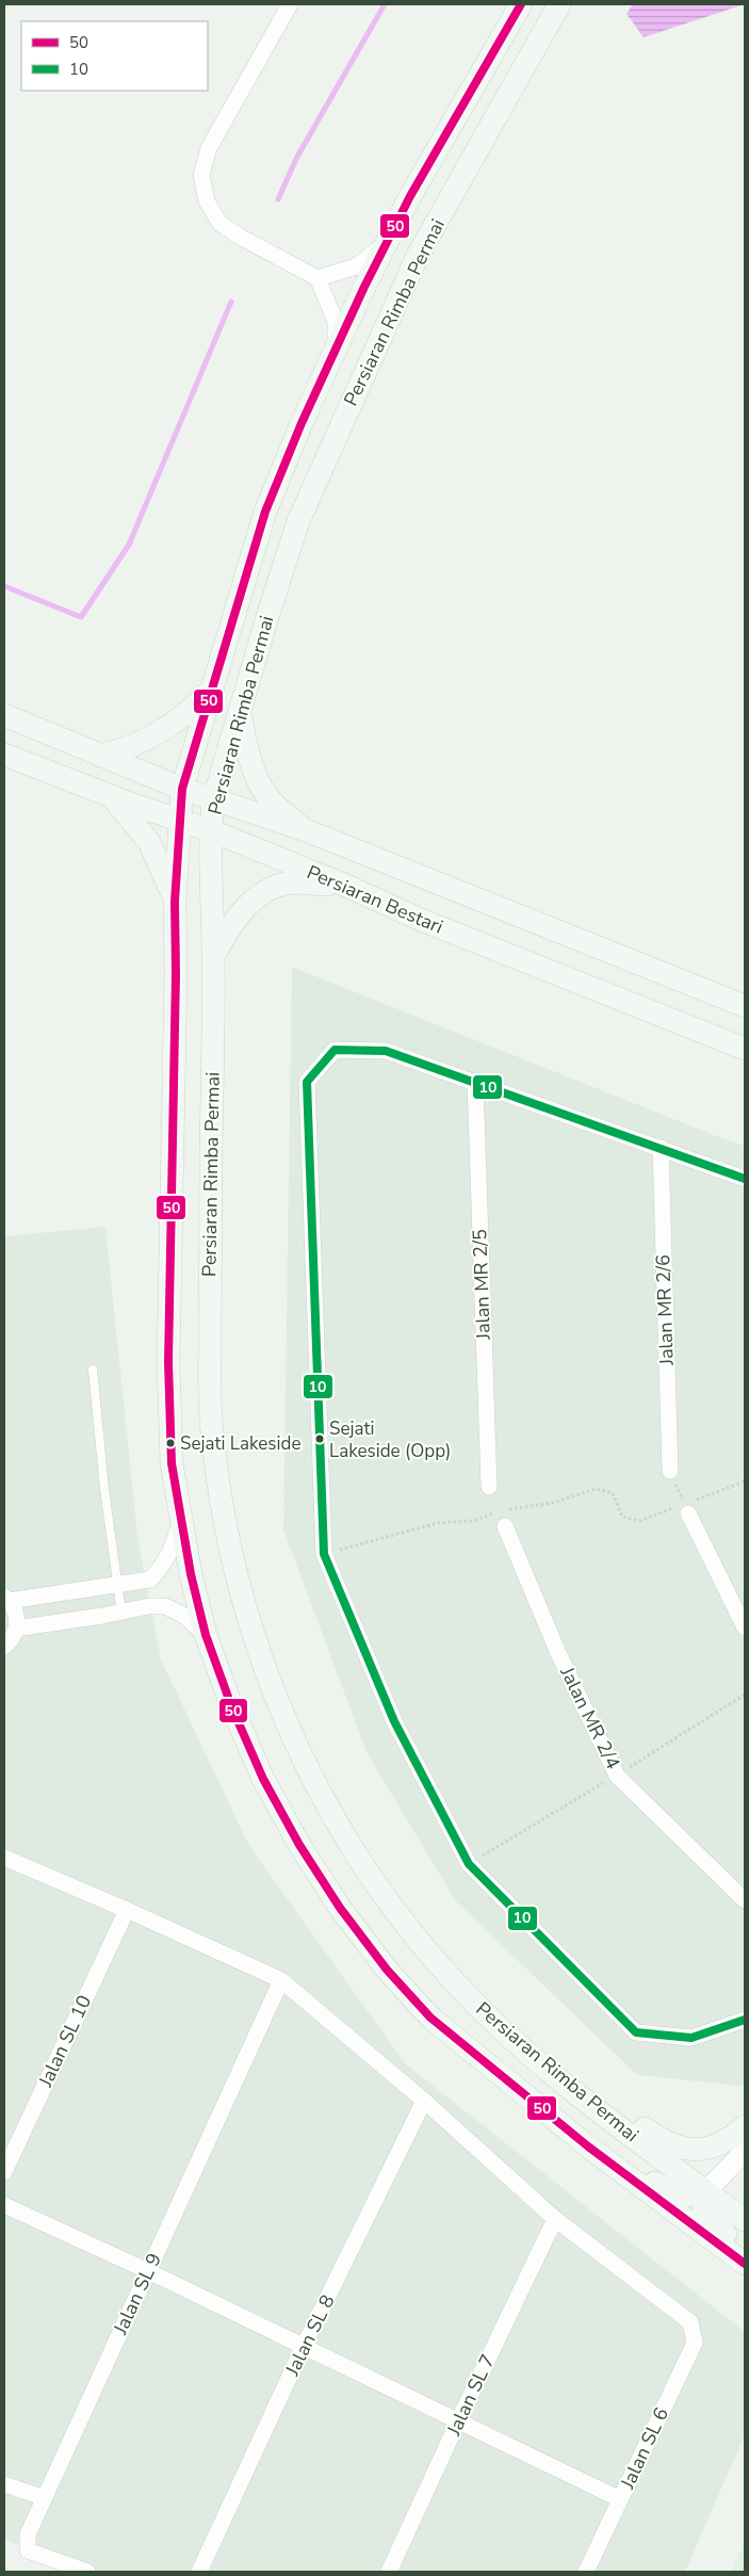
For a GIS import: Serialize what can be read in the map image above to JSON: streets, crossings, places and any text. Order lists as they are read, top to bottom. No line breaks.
{"streets":{"main road":["Persiaran Rimba Permai","Persiaran Bestari"],"street":["Jalan MR 2/5","Jalan MR 2/6","Jalan MR 2/4","Jalan SL 10","Jalan SL 9","Jalan SL 8","Jalan SL 7","Jalan SL 6"]},"crossings":[["Persiaran Rimba Permai","Persiaran Bestari"],["Jalan SL 7","Jalan SL 6"]],"places":["Sejati Lakeside (Opp)","Sejati Lakeside"],"lines":["transit line 50","transit line 10"],"legend":["50","10"]}
